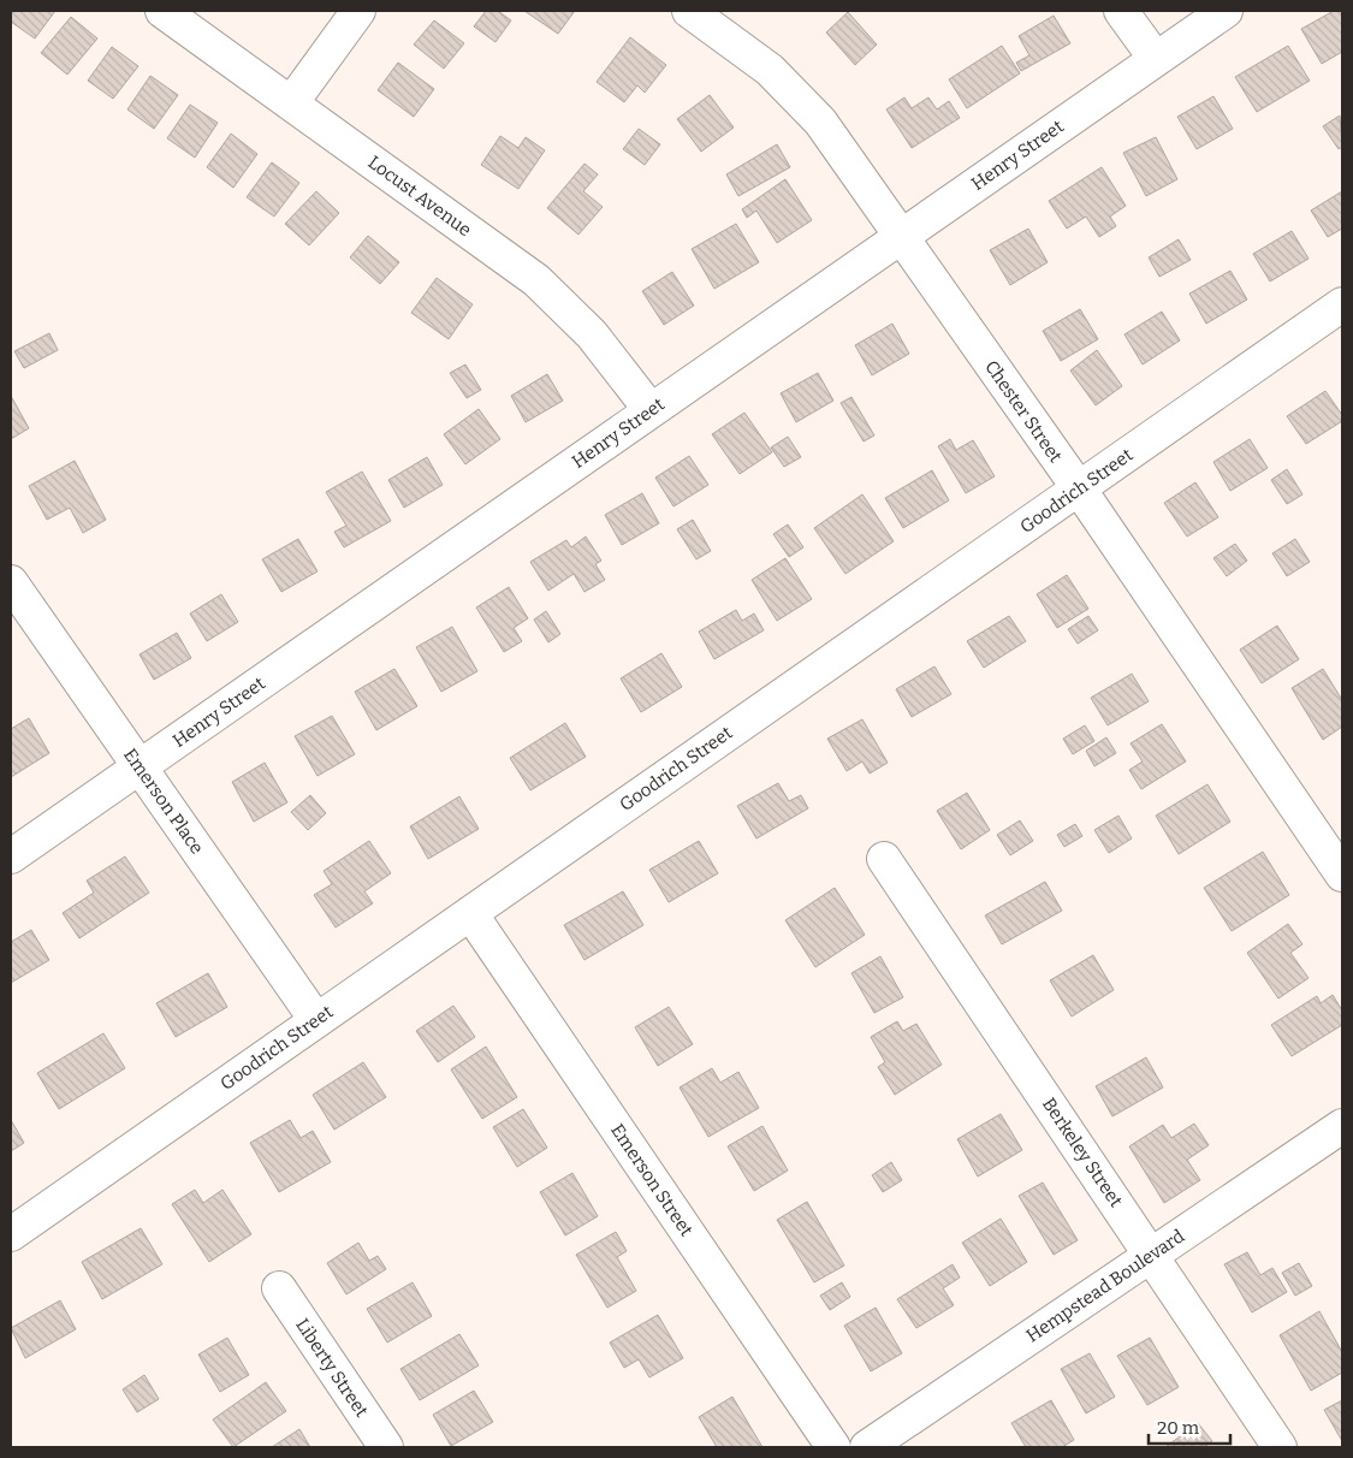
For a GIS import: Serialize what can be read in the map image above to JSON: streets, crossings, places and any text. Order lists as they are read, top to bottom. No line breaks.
{"streets":{"street":["Henry Street","Locust Avenue","Chester Street","Goodrich Street","Emerson Place","Berkeley Street","Emerson Street","Hempstead Boulevard","Liberty Street"]},"crossings":[["Henry Street","Locust Avenue"],["Henry Street","Chester Street"],["Henry Street","Emerson Place"],["Chester Street","Goodrich Street"],["Goodrich Street","Emerson Place"],["Goodrich Street","Emerson Street"],["Berkeley Street","Hempstead Boulevard"]],"scale_bar":"20 m"}
